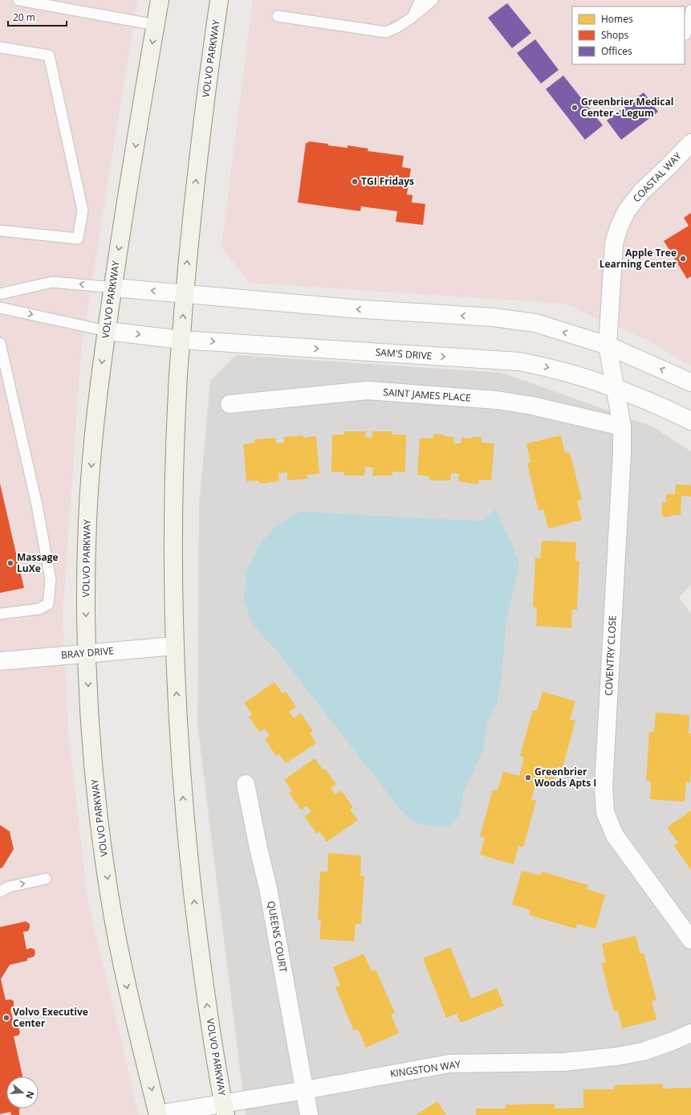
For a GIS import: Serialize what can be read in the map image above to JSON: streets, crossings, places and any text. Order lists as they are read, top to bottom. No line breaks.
{"streets":{"main road":["VOLVO PARKWAY"],"street":["COASTAL WAY","SAM'S DRIVE","SAINT JAMES PLACE","BRAY DRIVE","COVENTRY CLOSE","QUEENS COURT","KINGSTON WAY"]},"crossings":[["VOLVO PARKWAY","SAM'S DRIVE"],["VOLVO PARKWAY","BRAY DRIVE"],["VOLVO PARKWAY","KINGSTON WAY"],["COASTAL WAY","COVENTRY CLOSE"],["SAM'S DRIVE","COVENTRY CLOSE"],["SAINT JAMES PLACE","COVENTRY CLOSE"],["QUEENS COURT","KINGSTON WAY"]],"places":["Greenbrier Medical Center - Legum","TGI Fridays","Apple Tree Learning Center","Massage LuXe","Greenbrier Woods Apts I","Volvo Executive Center"],"legend":["Homes","Shops","Offices"],"scale_bar":"20 m","north":"right"}
